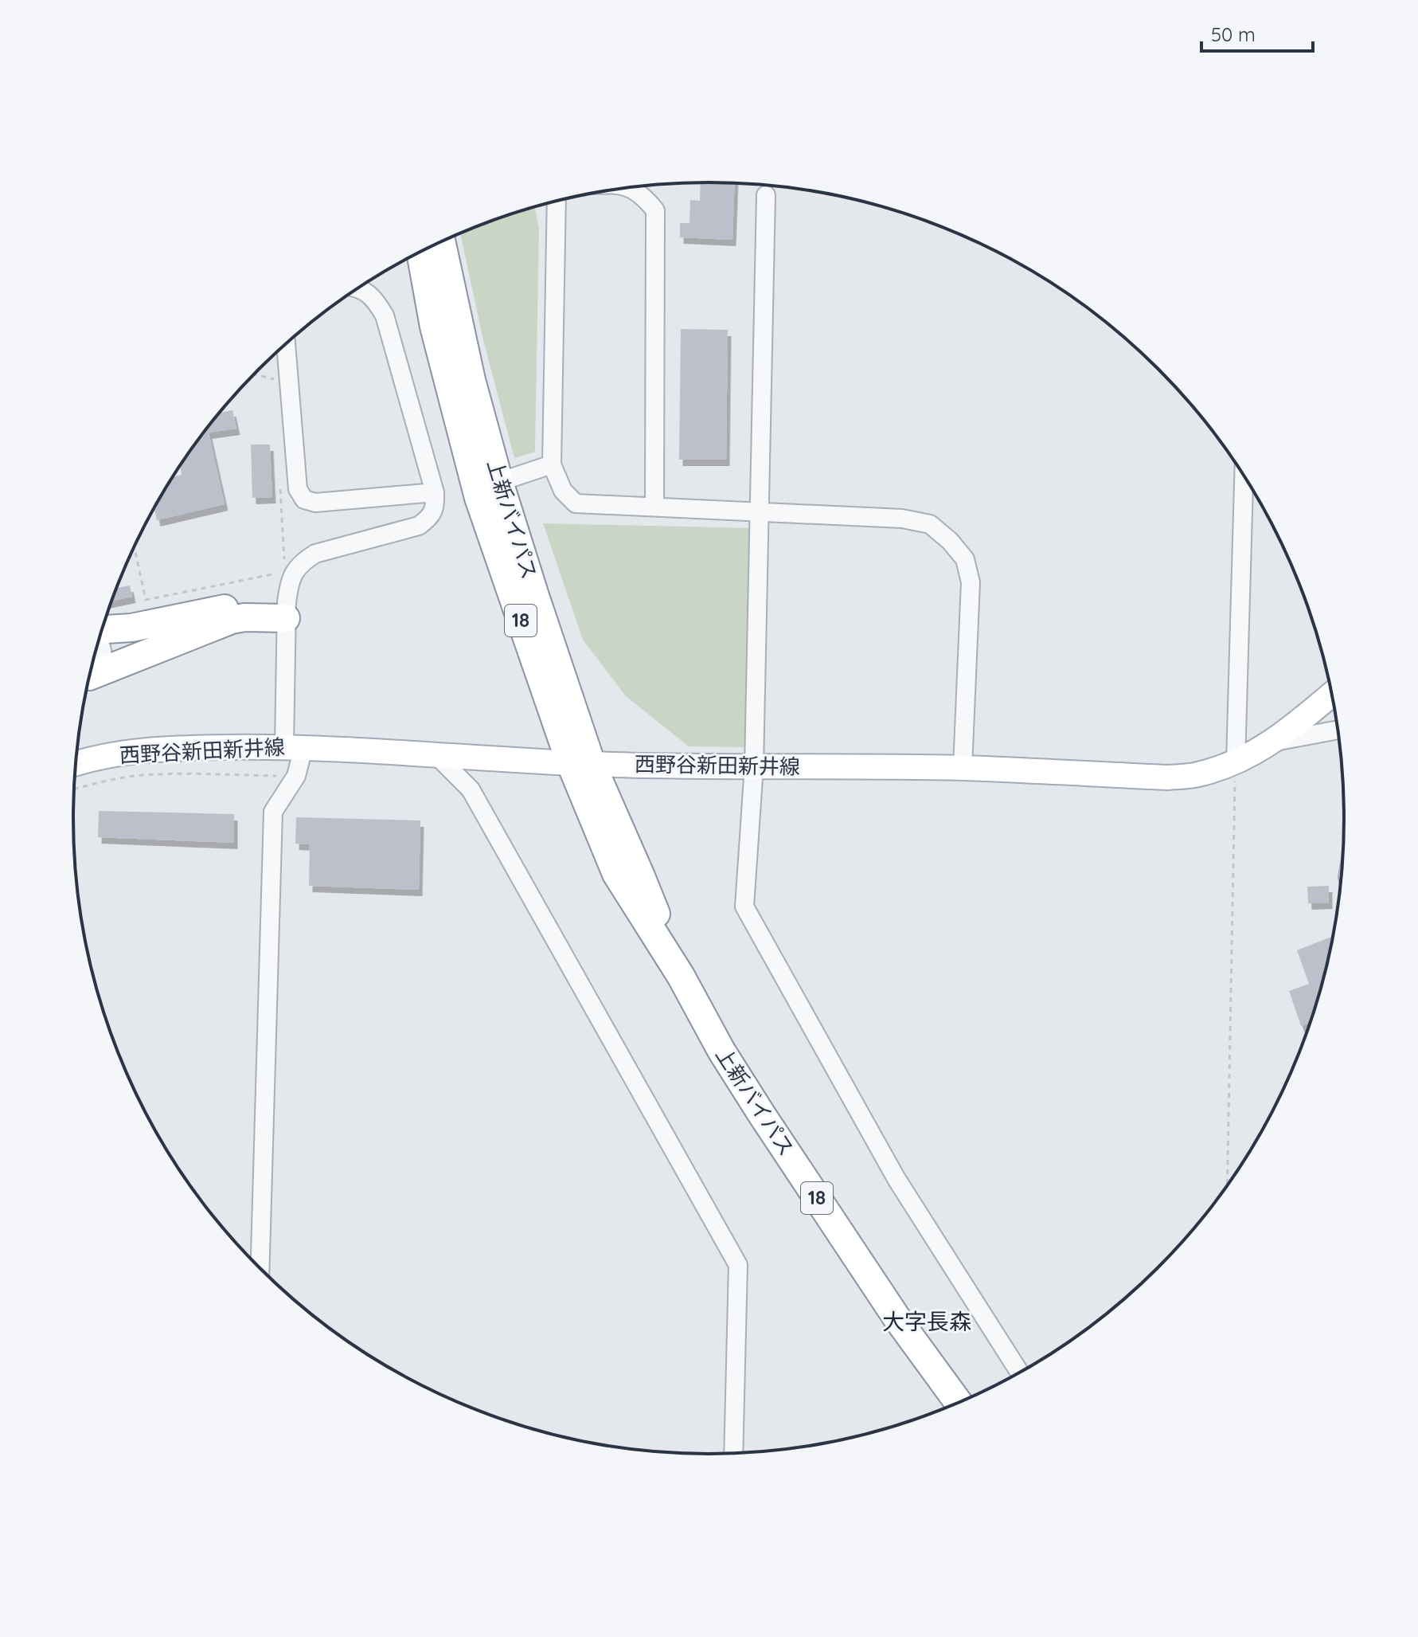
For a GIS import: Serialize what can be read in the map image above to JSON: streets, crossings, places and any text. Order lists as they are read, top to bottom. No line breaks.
{"streets":{"highway":["上新バイパス","18"],"main road":["西野谷新田新井線"]},"crossings":[["上新バイパス","西野谷新田新井線"]],"districts":["大字長森"],"scale_bar":"50 m"}
